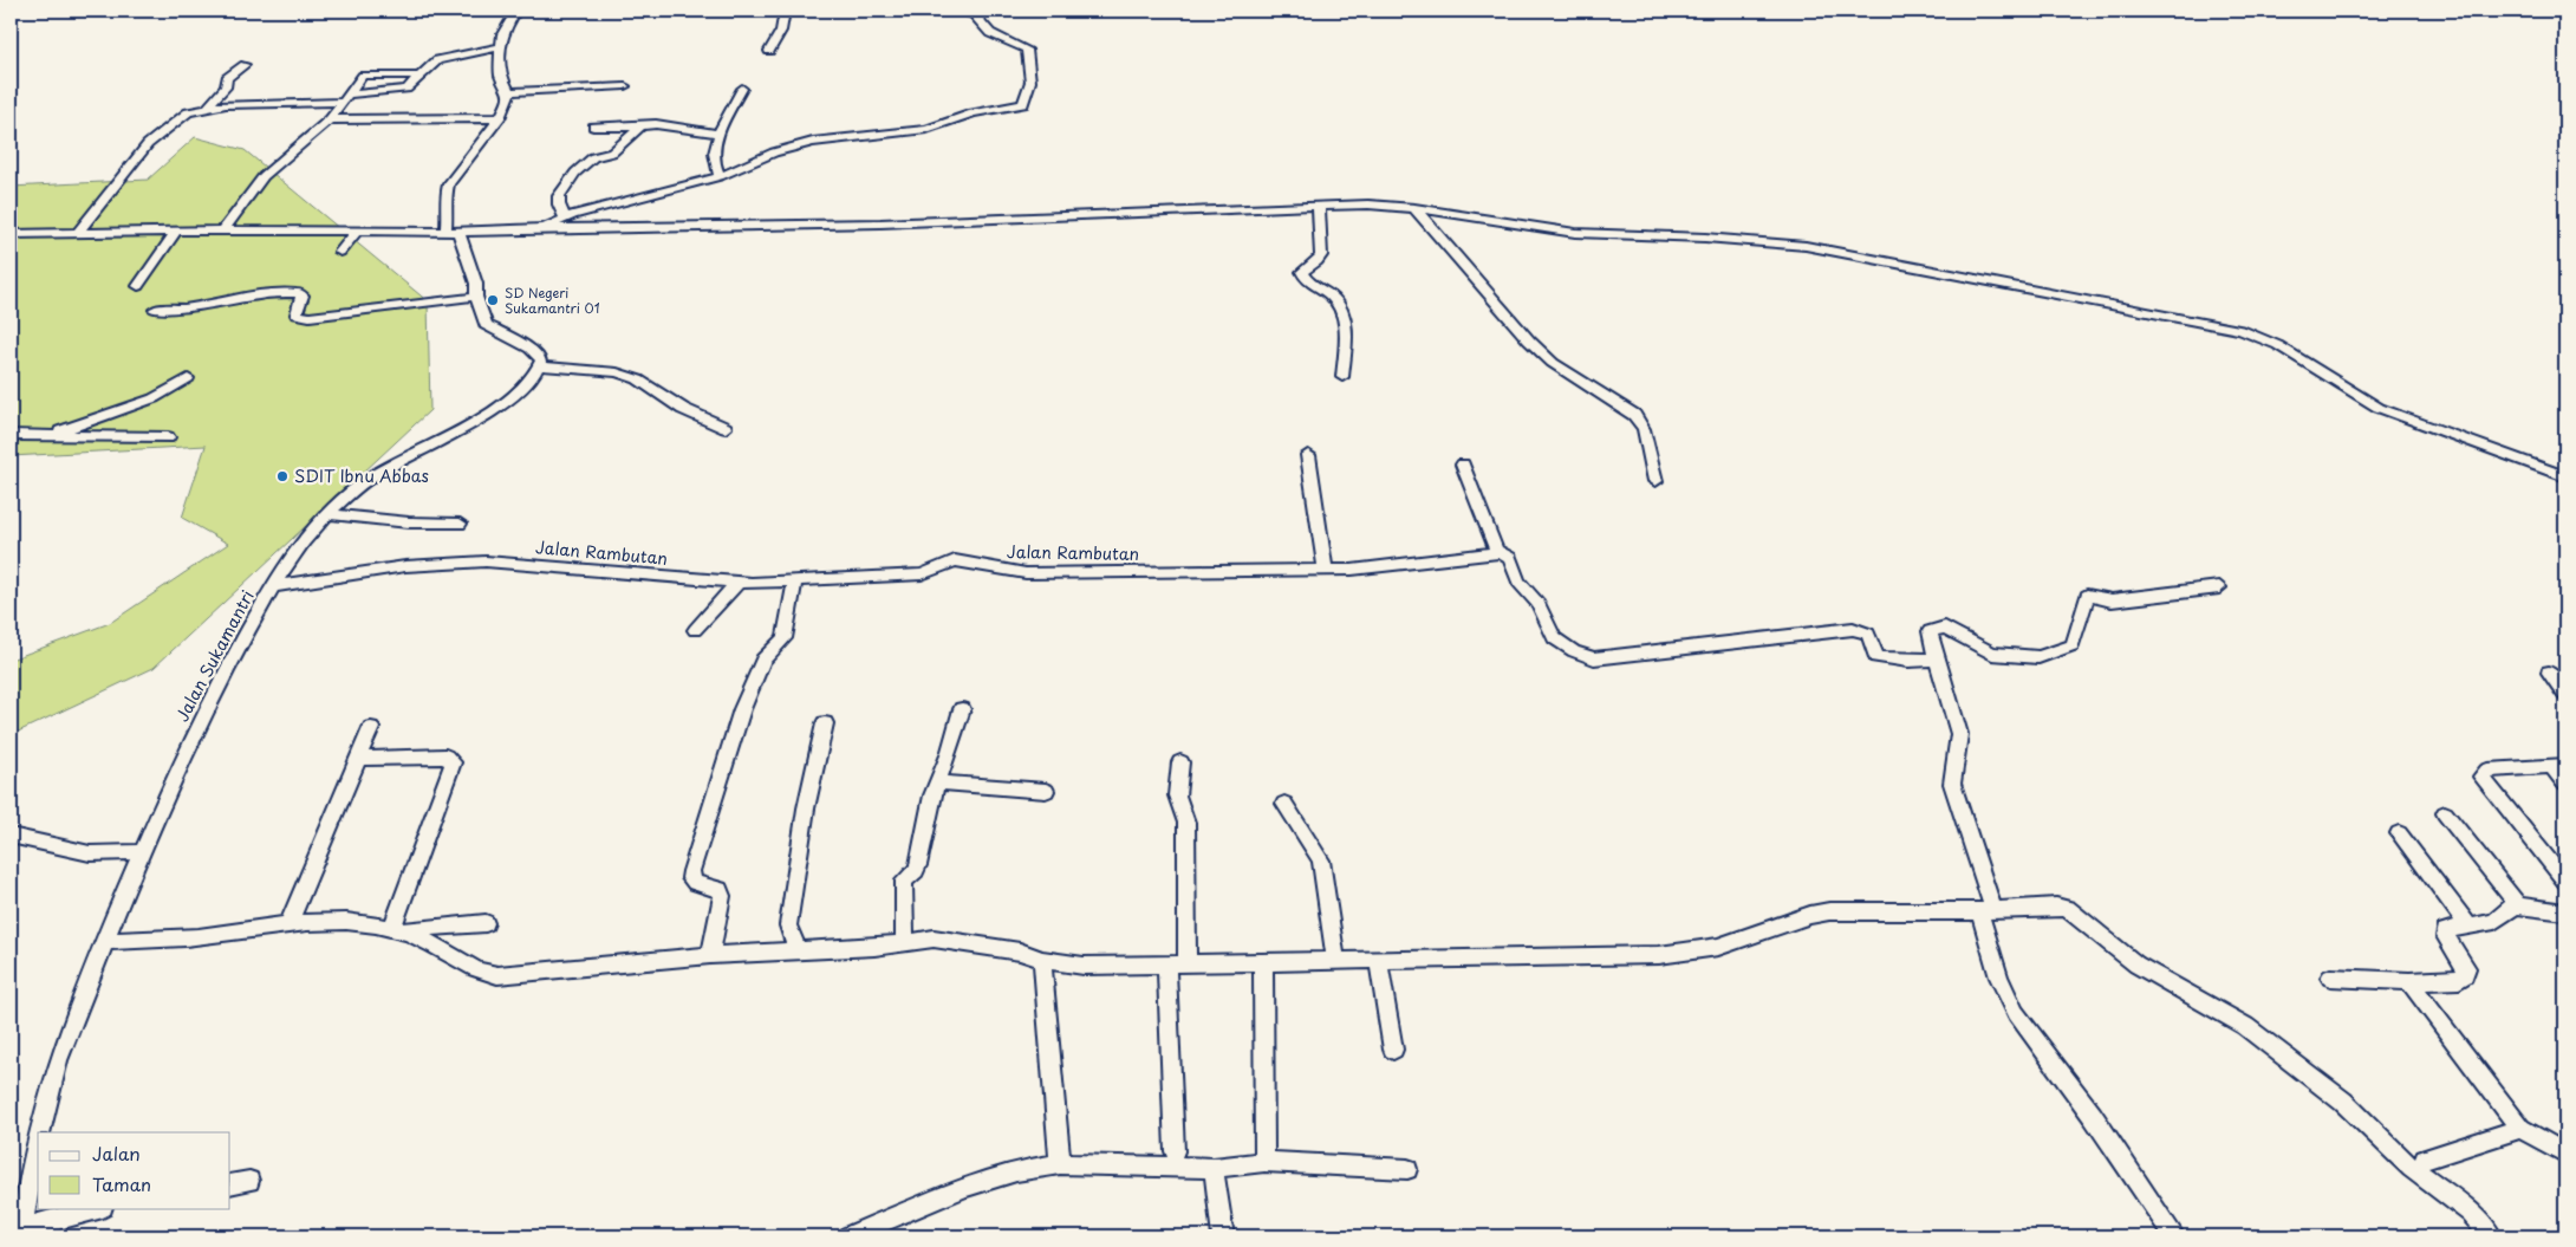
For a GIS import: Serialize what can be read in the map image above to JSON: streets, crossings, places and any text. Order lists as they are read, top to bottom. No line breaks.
{"streets":{"street":["Jalan Rambutan","Jalan Sukamantri"]},"crossings":[["Jalan Rambutan","Jalan Sukamantri"]],"places":["SD Negeri Sukamantri 01","SDIT Ibnu Abbas"],"legend":["Jalan","Taman"]}
